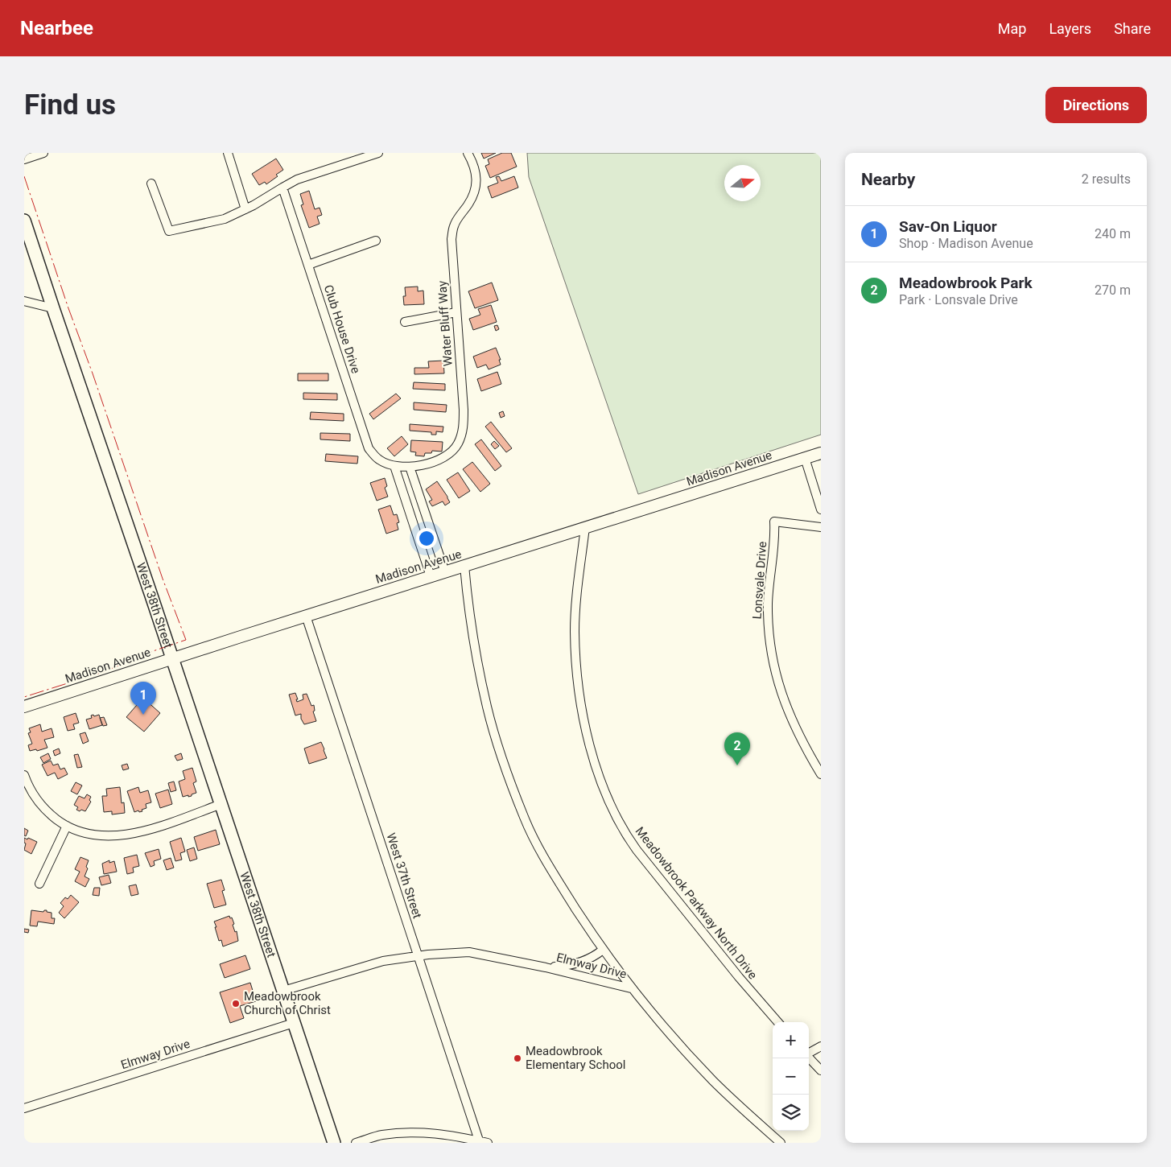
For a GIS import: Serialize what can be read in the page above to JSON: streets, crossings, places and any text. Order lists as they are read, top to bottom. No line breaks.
{"streets":{"main road":["West 38th Street"],"street":["Water Bluff Way","Club House Drive","Madison Avenue","Lonsvale Drive","West 37th Street","Meadowbrook Parkway North Drive","Elmway Drive"]},"crossings":[["Water Bluff Way","Club House Drive"],["Madison Avenue","West 38th Street"],["Madison Avenue","West 37th Street"],["Madison Avenue","Meadowbrook Parkway North Drive"],["West 38th Street","Elmway Drive"],["West 37th Street","Elmway Drive"]],"places":["Meadowbrook Church of Christ","Meadowbrook Elementary School"],"north":"right","page":{"header":"Nearbee","nav":["Map","Layers","Share"],"buttons":"Directions","title":"Find us","heading":["Nearby","2 results"],"list":[{"mark":"1","name":"Sav-On Liquor","note":"Shop · Madison Avenue","value":"240 m"},{"mark":"2","name":"Meadowbrook Park","note":"Park · Lonsvale Drive","value":"270 m"}],"pins":["1","2"],"map_buttons":["+","−"]}}
